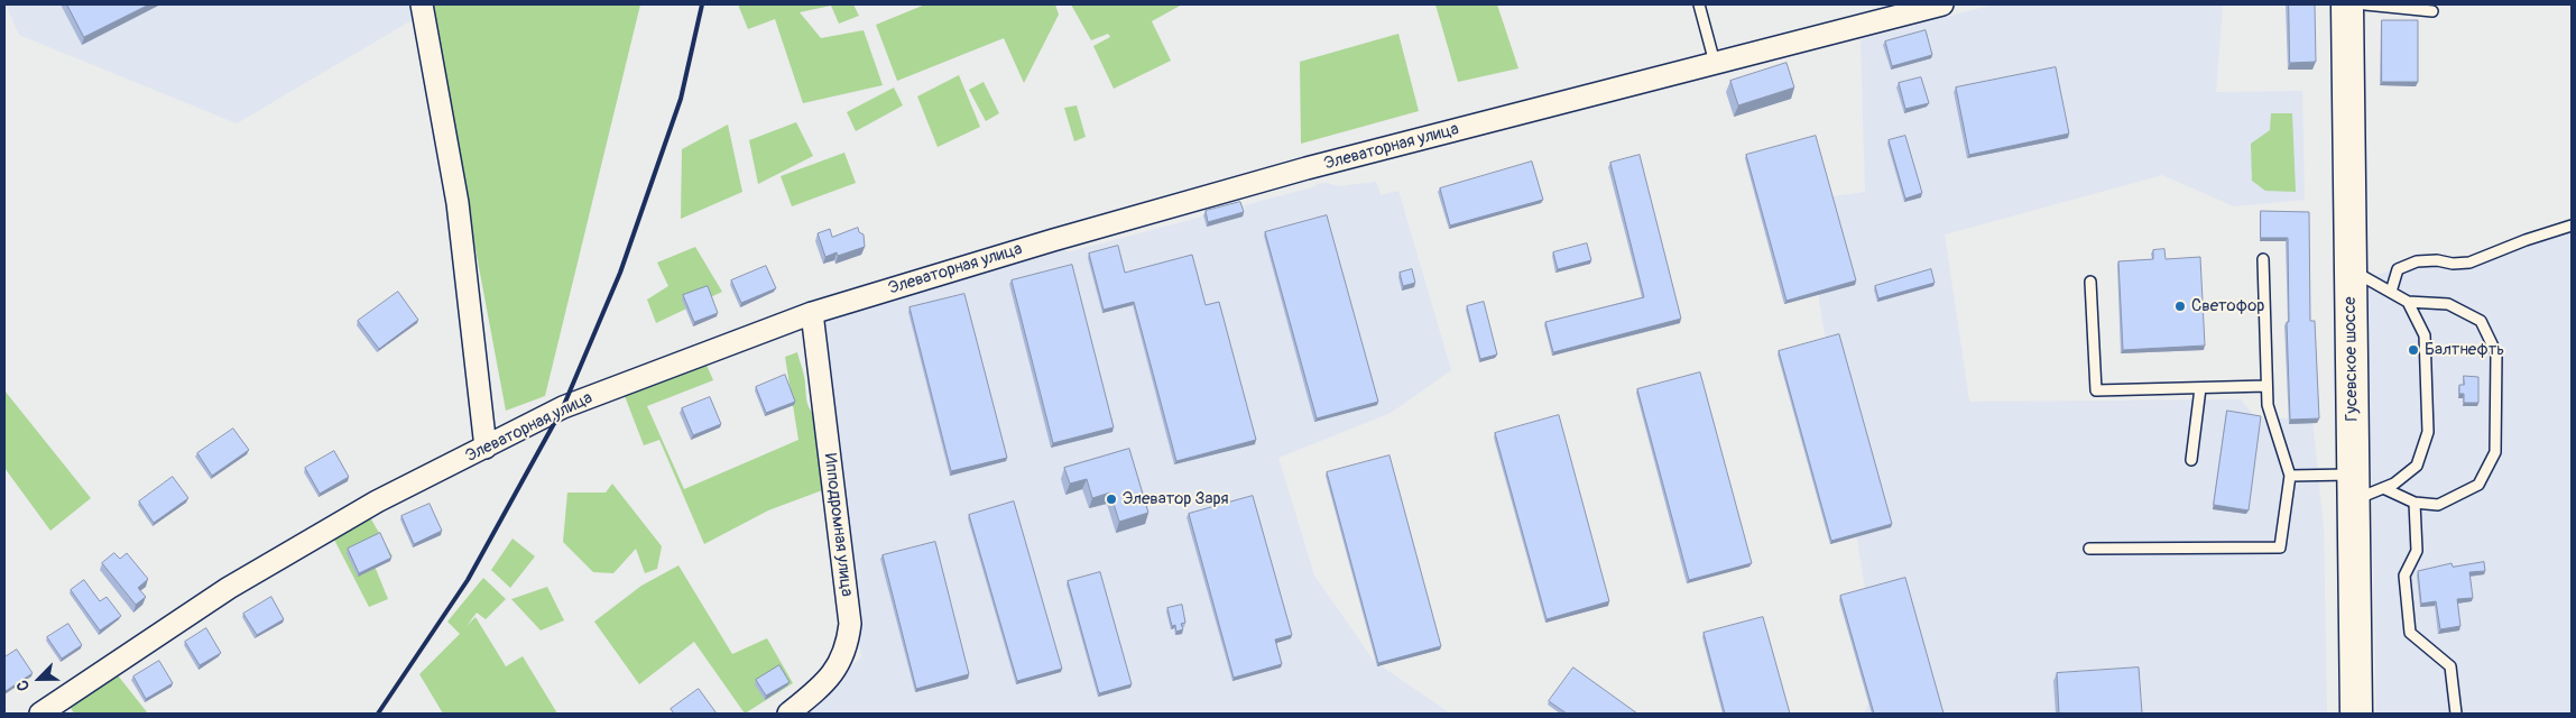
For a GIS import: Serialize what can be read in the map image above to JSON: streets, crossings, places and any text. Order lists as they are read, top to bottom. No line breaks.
{"streets":{"highway":["Гусевское шоссе"],"street":["Элеваторная улица","Ипподромная улица"]},"crossings":[["Элеваторная улица","Ипподромная улица"]],"places":["Светофор","Балтнефть","Элеватор Заря"],"north":"bottom left"}
